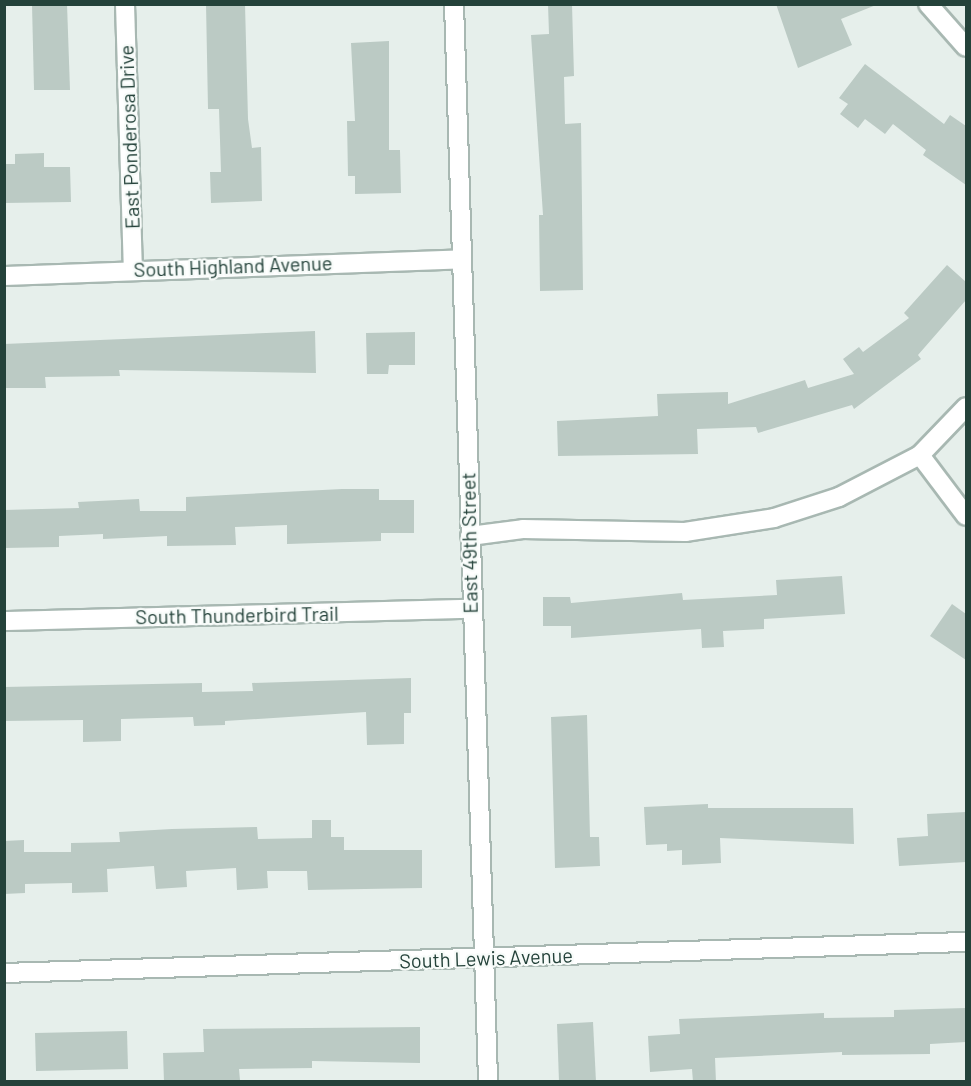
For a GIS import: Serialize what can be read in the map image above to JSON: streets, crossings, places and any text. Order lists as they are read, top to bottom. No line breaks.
{"streets":{"street":["East Ponderosa Drive","South Highland Avenue","East 49th Street","South Thunderbird Trail","South Lewis Avenue"]},"crossings":[["East Ponderosa Drive","South Highland Avenue"],["South Highland Avenue","East 49th Street"],["East 49th Street","South Thunderbird Trail"],["East 49th Street","South Lewis Avenue"]]}
